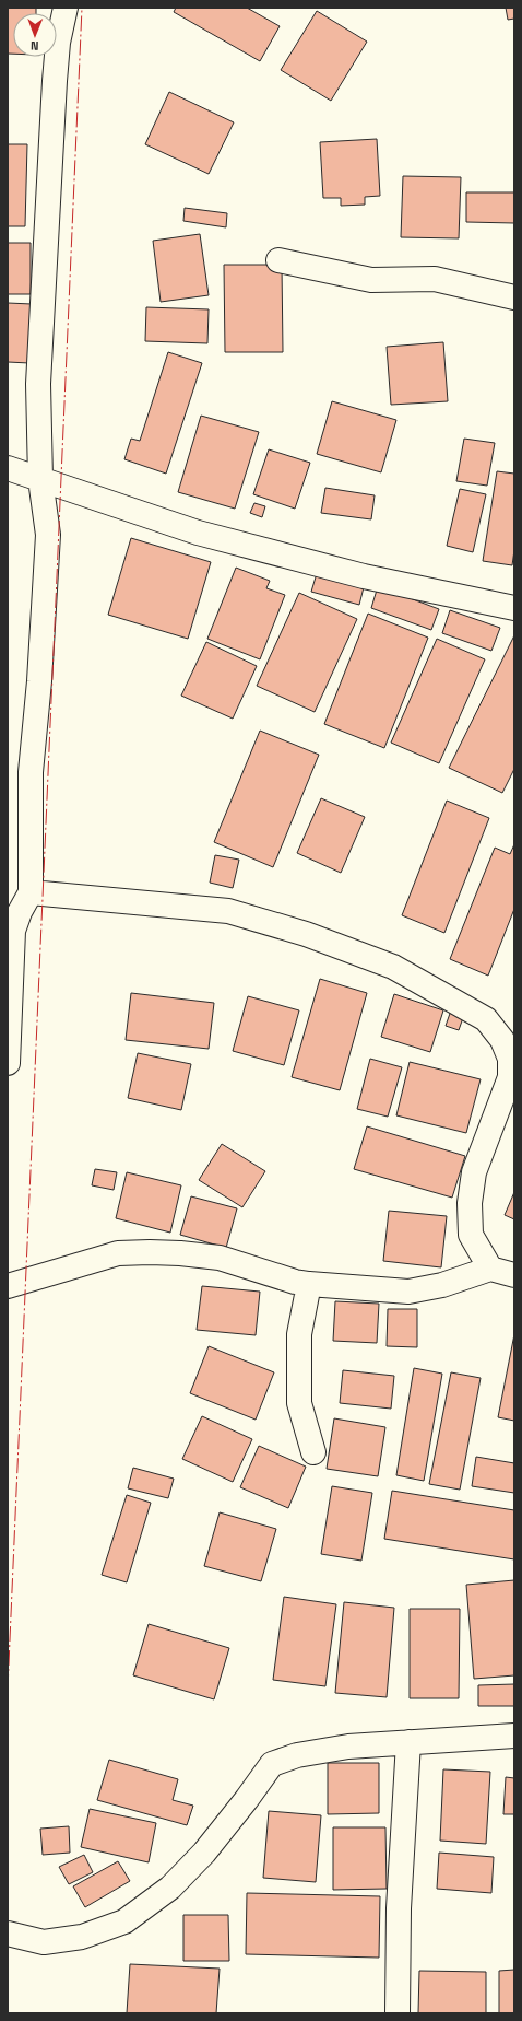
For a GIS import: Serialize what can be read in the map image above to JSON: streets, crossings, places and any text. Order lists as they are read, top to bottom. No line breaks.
{"north":"bottom"}
